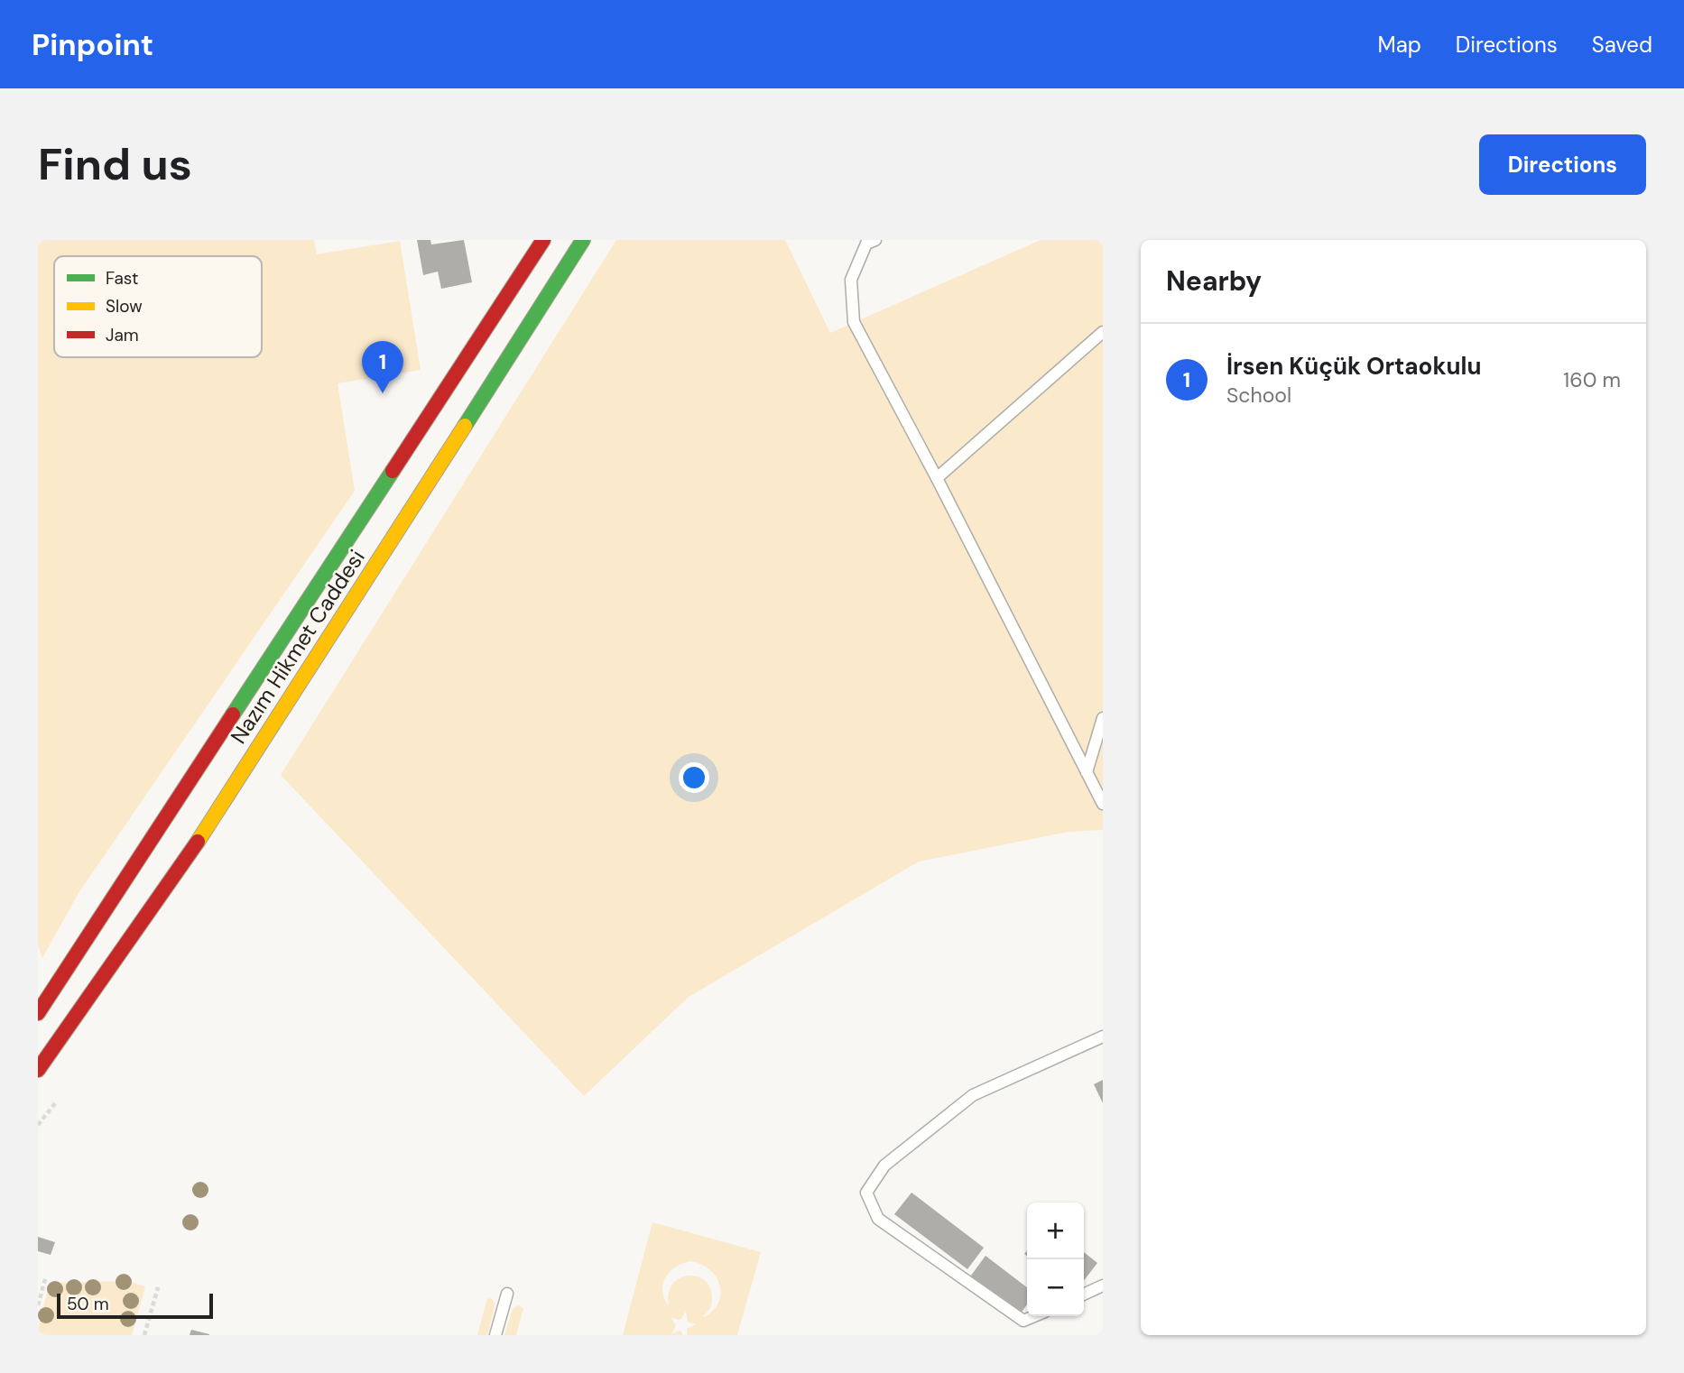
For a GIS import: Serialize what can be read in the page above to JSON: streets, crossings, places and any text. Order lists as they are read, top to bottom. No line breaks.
{"streets":{"main road":["Nazım Hikmet Caddesi"]},"legend":["Fast","Slow","Jam"],"scale_bar":"50 m","page":{"header":"Pinpoint","nav":["Map","Directions","Saved"],"buttons":"Directions","title":"Find us","heading":"Nearby","list":[{"mark":"1","name":"İrsen Küçük Ortaokulu","note":"School","value":"160 m"}],"pins":"1","map_buttons":["+","−"],"scale":"50 m"}}
